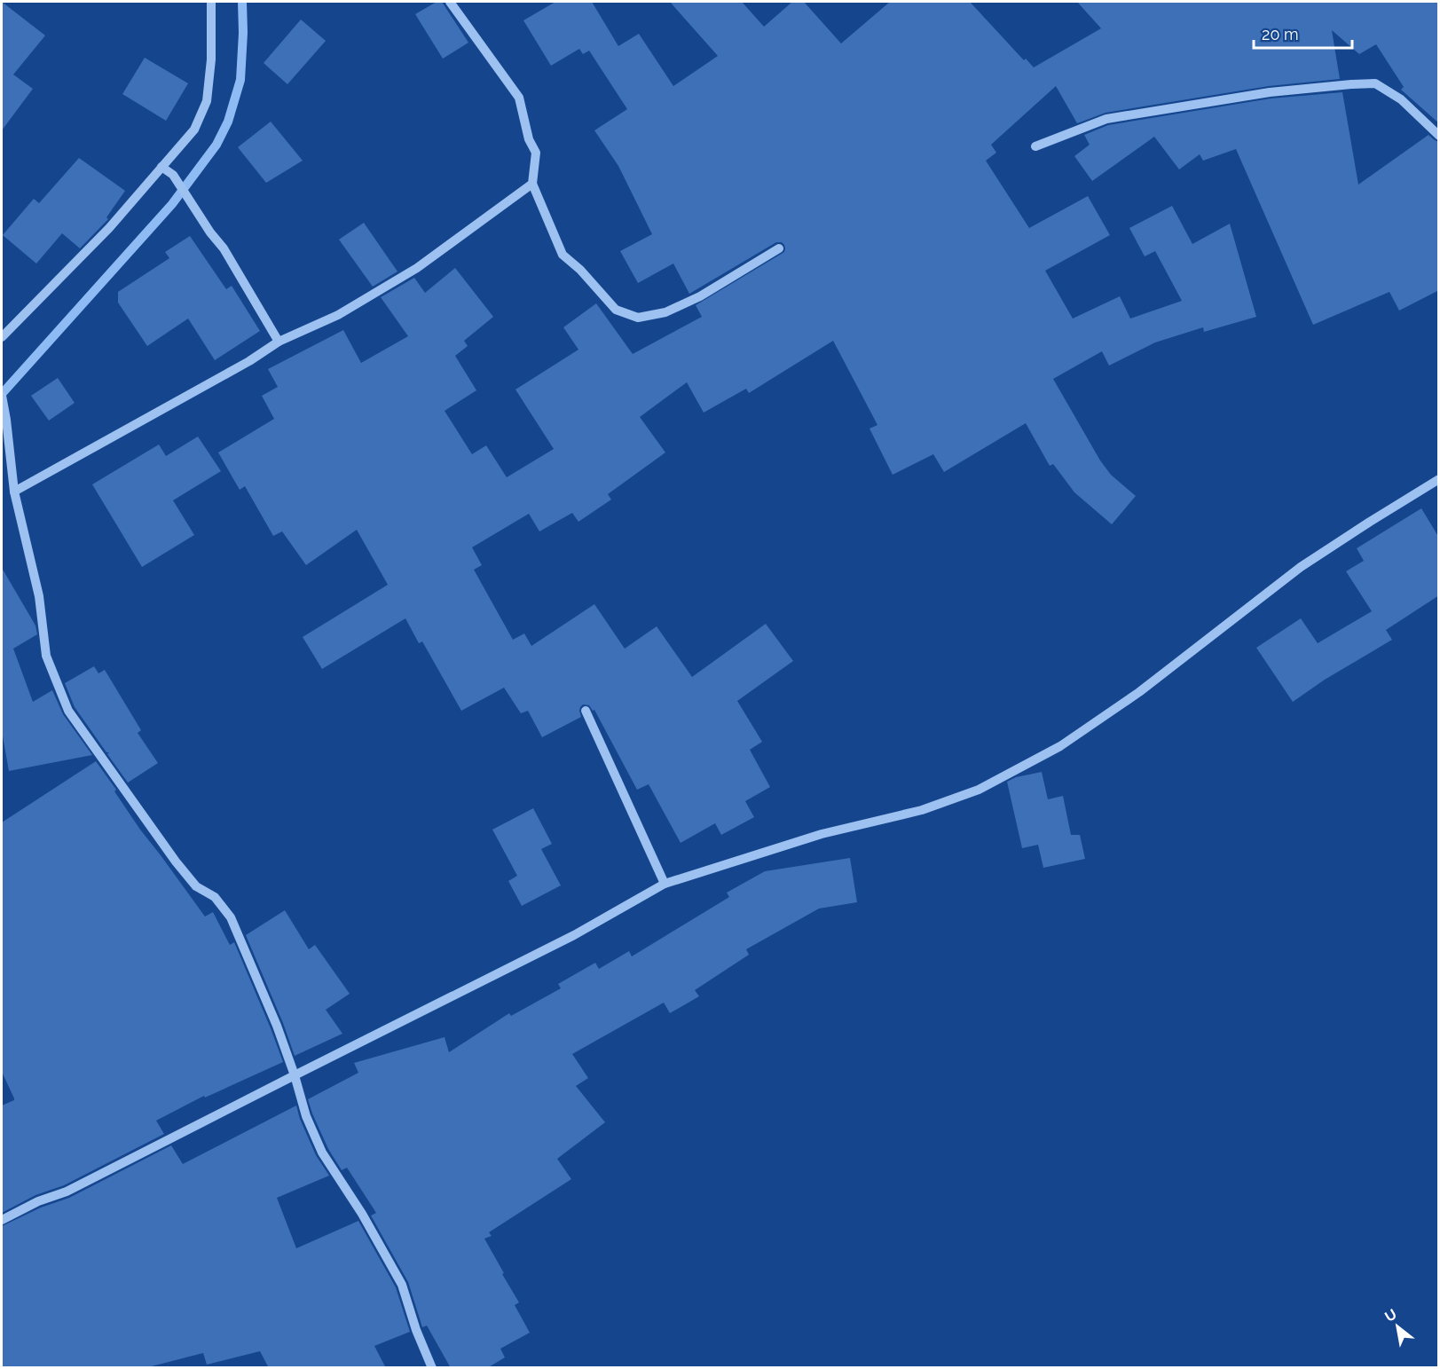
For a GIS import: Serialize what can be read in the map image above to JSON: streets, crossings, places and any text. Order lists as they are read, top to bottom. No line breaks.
{"scale_bar":"20 m","north":"top left"}
